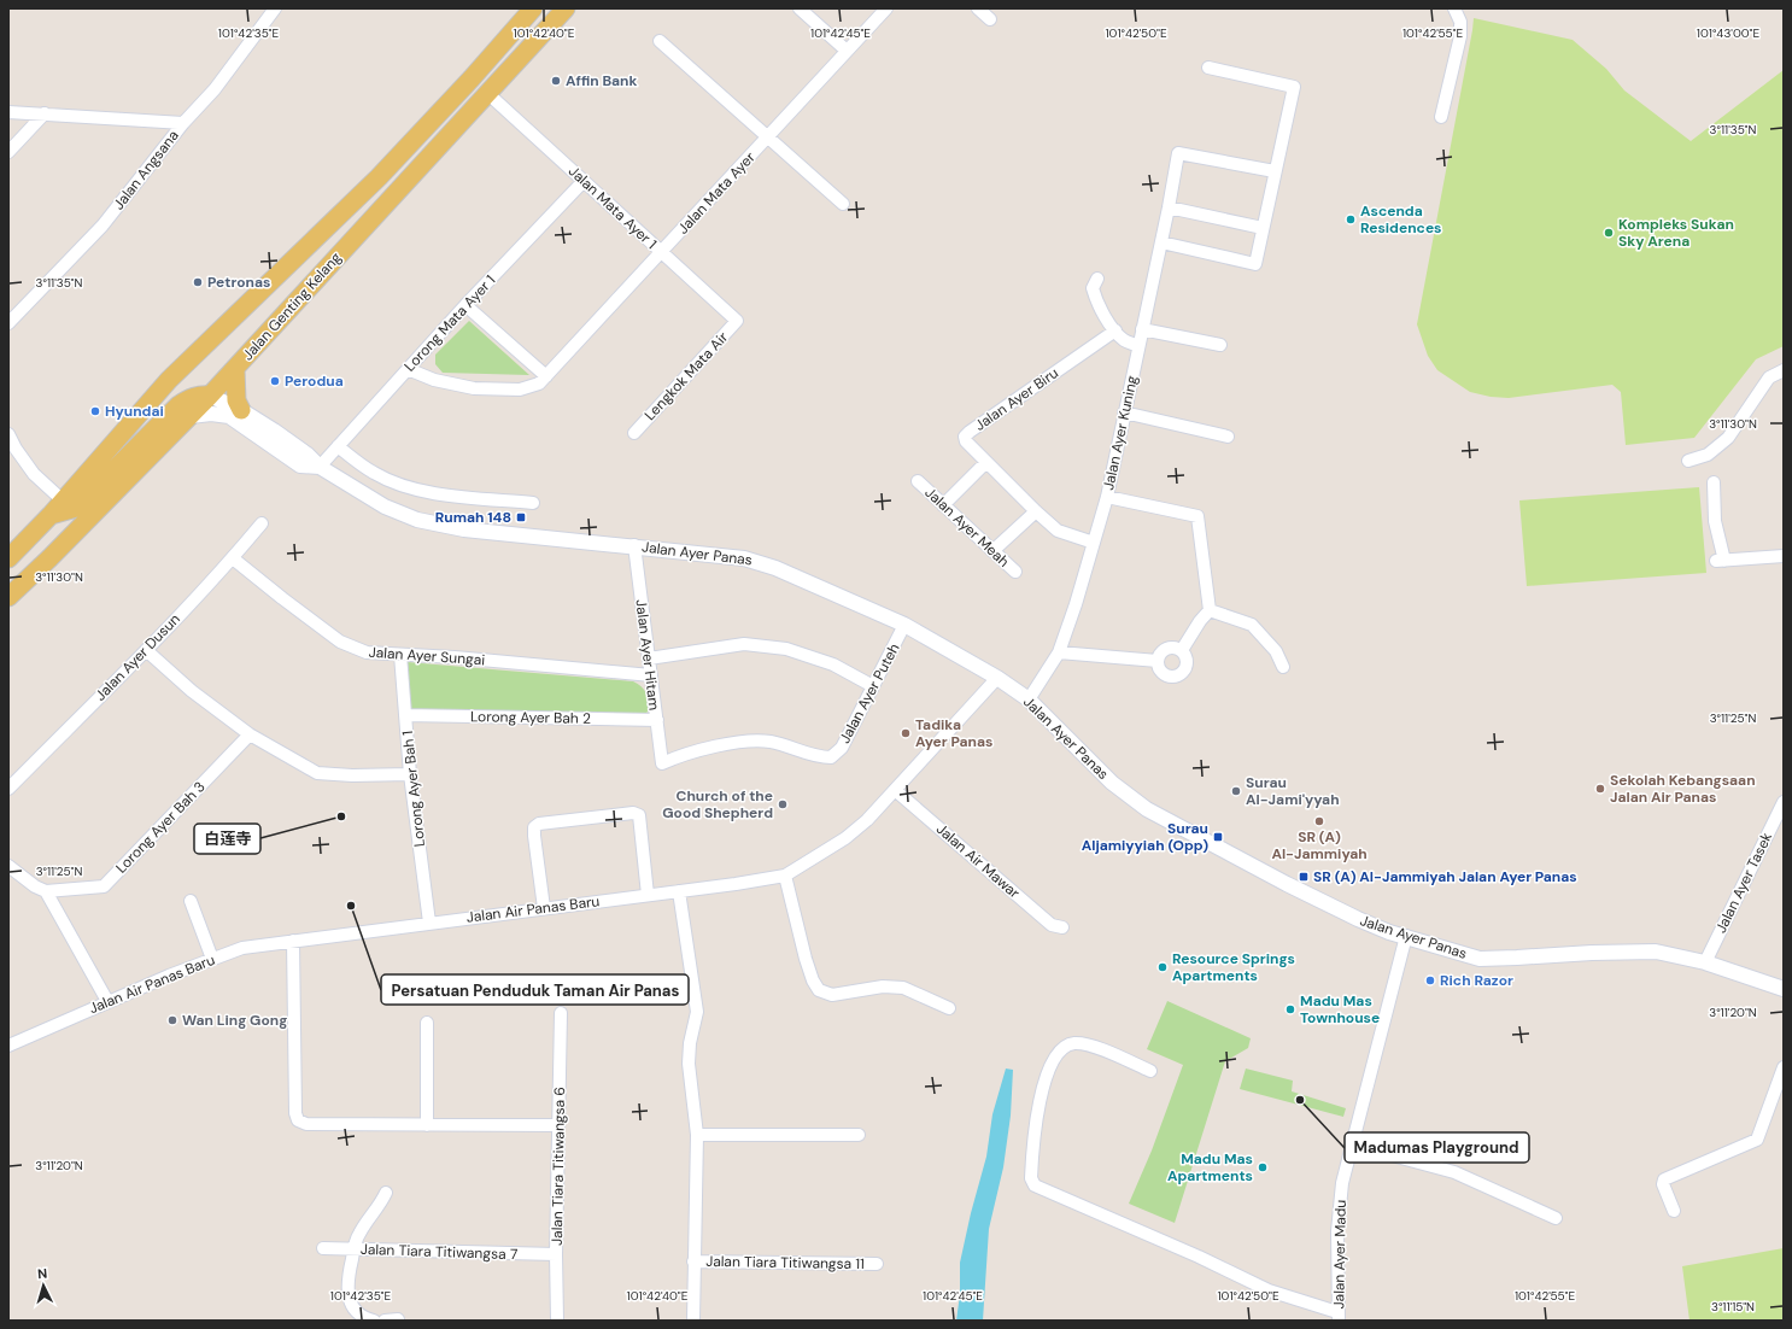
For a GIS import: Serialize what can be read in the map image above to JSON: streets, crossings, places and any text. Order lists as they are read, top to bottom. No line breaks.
{"streets":{"main road":["Jalan Genting Kelang"],"street":["Jalan Angsana","Jalan Mata Ayer","Jalan Mata Ayer 1","Lorong Mata Ayer 1","Lengkok Mata Air","Jalan Ayer Biru","Jalan Ayer Kuning","Jalan Ayer Meah","Jalan Ayer Panas","Jalan Ayer Hitam","Jalan Ayer Sungai","Jalan Ayer Dusun","Jalan Ayer Puteh","Lorong Ayer Bah 2","Lorong Ayer Bah 1","Lorong Ayer Bah 3","Jalan Air Mawar","Jalan Ayer Tasek","Jalan Air Panas Baru","Jalan Tiara Titiwangsa 6","Jalan Tiara Titiwangsa 7","Jalan Ayer Madu","Jalan Tiara Titiwangsa 11"]},"crossings":[["Jalan Mata Ayer","Jalan Mata Ayer 1"],["Jalan Mata Ayer","Lorong Mata Ayer 1"],["Jalan Mata Ayer 1","Jalan Genting Kelang"],["Jalan Mata Ayer 1","Lorong Mata Ayer 1"],["Jalan Mata Ayer 1","Lengkok Mata Air"],["Jalan Genting Kelang","Jalan Ayer Panas"],["Lorong Mata Ayer 1","Jalan Ayer Panas"],["Jalan Ayer Biru","Jalan Ayer Kuning"],["Jalan Ayer Kuning","Jalan Ayer Panas"],["Jalan Ayer Panas","Jalan Ayer Hitam"],["Jalan Ayer Panas","Jalan Ayer Puteh"],["Jalan Ayer Panas","Jalan Ayer Tasek"],["Jalan Ayer Panas","Jalan Air Panas Baru"],["Jalan Ayer Panas","Jalan Ayer Madu"],["Jalan Ayer Hitam","Jalan Ayer Sungai"],["Jalan Ayer Hitam","Jalan Ayer Puteh"],["Jalan Ayer Hitam","Lorong Ayer Bah 2"],["Jalan Ayer Sungai","Jalan Ayer Dusun"],["Jalan Ayer Sungai","Lorong Ayer Bah 1"],["Lorong Ayer Bah 2","Lorong Ayer Bah 1"],["Lorong Ayer Bah 1","Jalan Air Panas Baru"],["Jalan Air Mawar","Jalan Air Panas Baru"],["Jalan Tiara Titiwangsa 6","Jalan Tiara Titiwangsa 7"]],"places":{"other":["Affin Bank","Ascenda Residences","Kompleks Sukan Sky Arena","Petronas","Perodua","Hyundai","Tadika Ayer Panas","Sekolah Kebangsaan Jalan Air Panas","Surau Al-Jami'yyah","Church of the Good Shepherd","白莲寺","SR (A) Al-Jammiyah","Persatuan Penduduk Taman Air Panas","Resource Springs Apartments","Rich Razor","Madu Mas Townhouse","Wan Ling Gong","Madumas Playground","Madu Mas Apartments"],"transit":["Rumah 148","Surau Aljamiyyiah (Opp)","SR (A) Al-Jammiyah Jalan Ayer Panas"]},"north":"top","coordinates":["101°42'35\"E","101°42'40\"E","101°42'45\"E","101°42'50\"E","101°42'55\"E","101°43'00\"E","3°11'35\"N","3°11'30\"N","3°11'25\"N","3°11'20\"N","3°11'15\"N"]}
